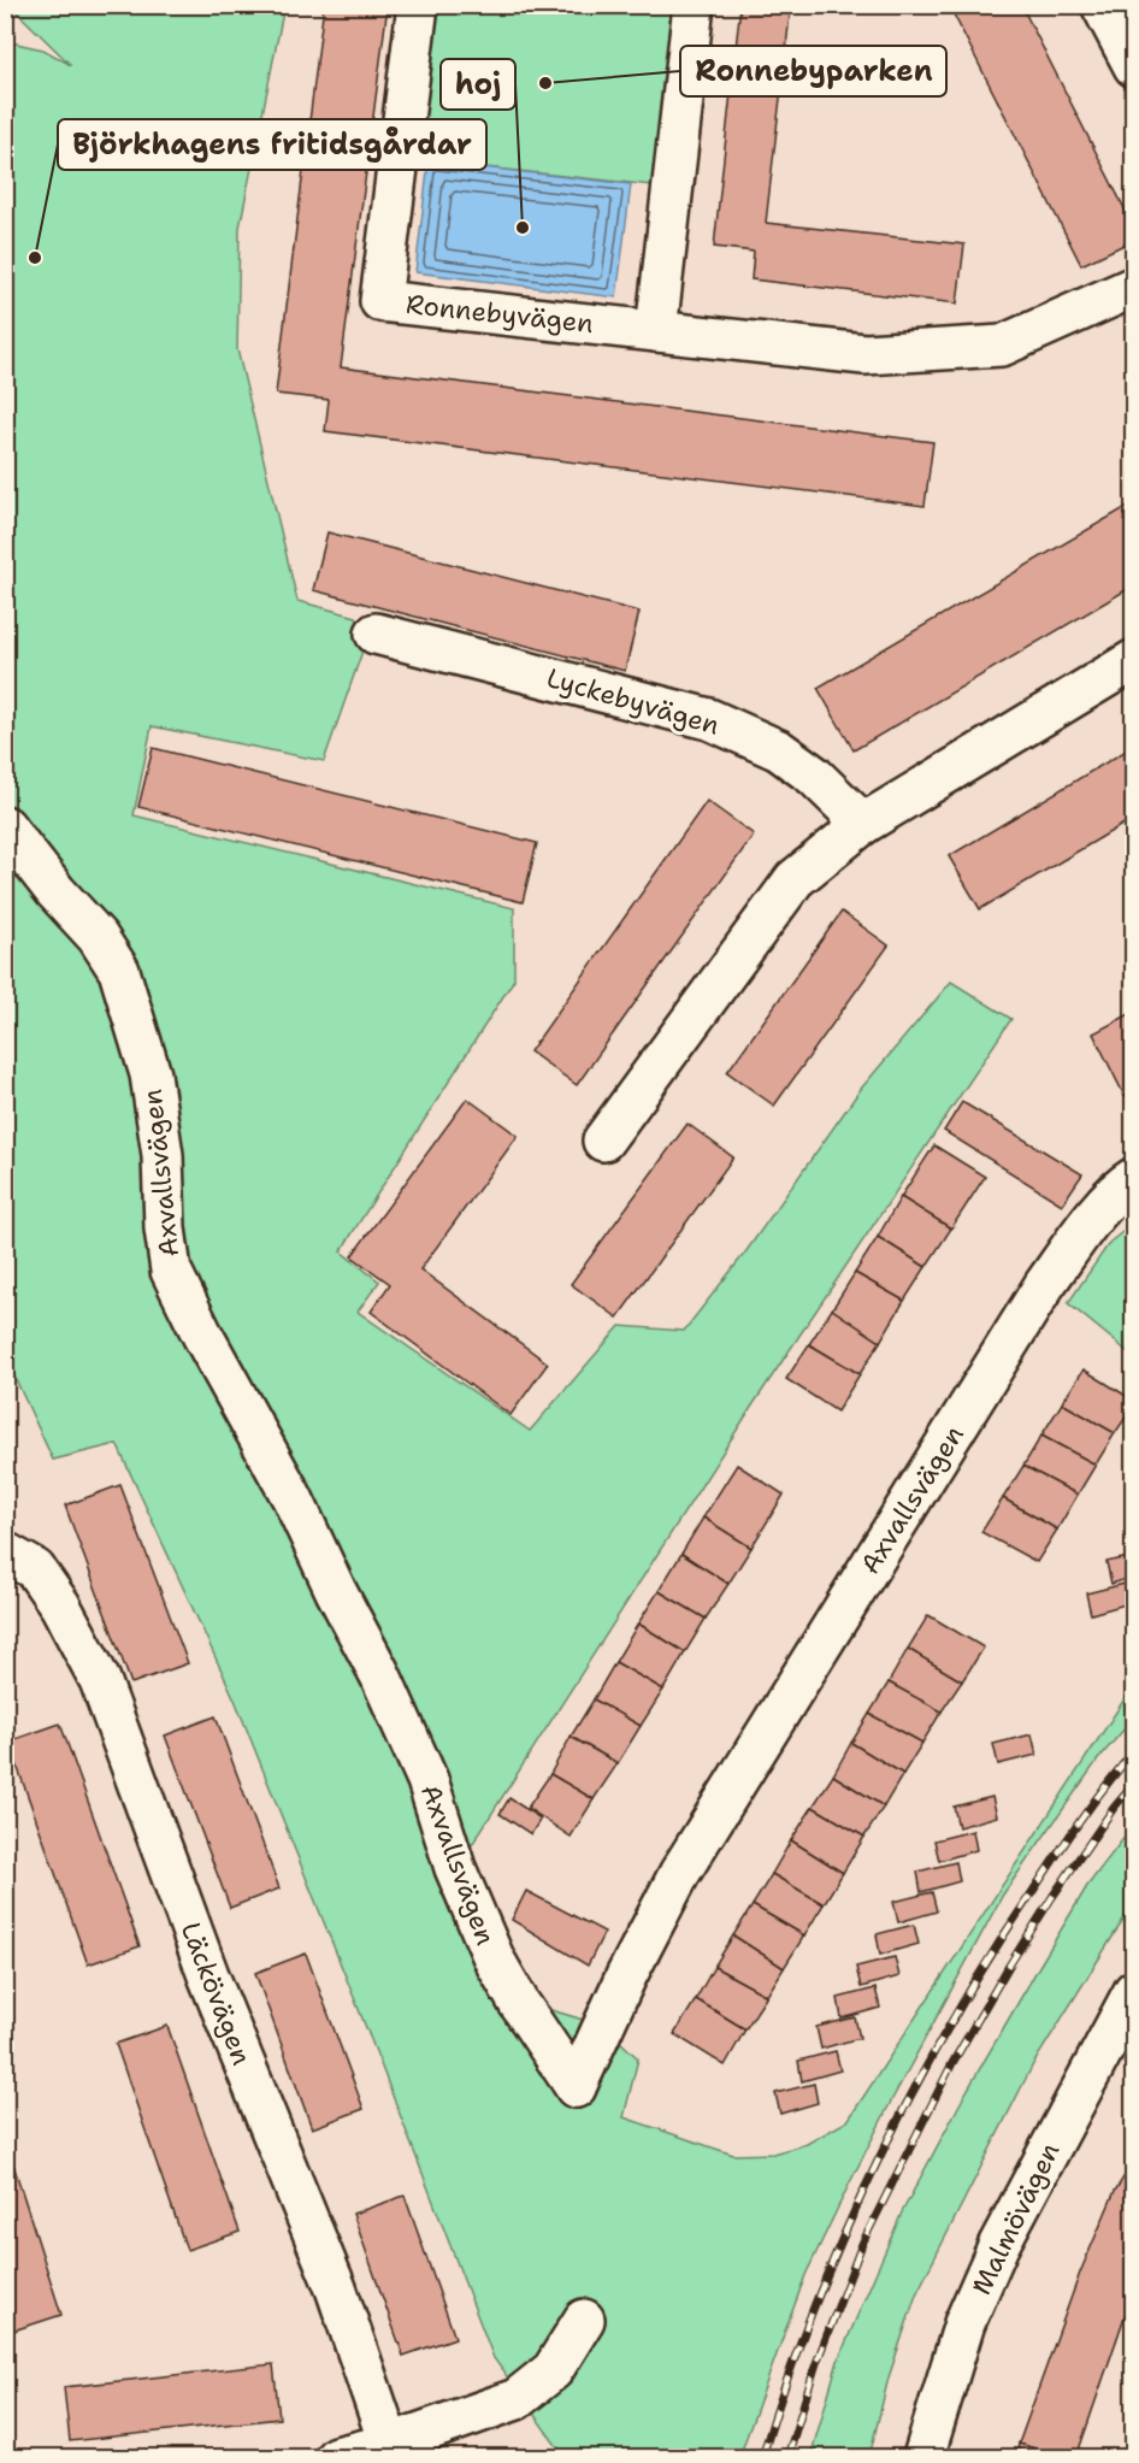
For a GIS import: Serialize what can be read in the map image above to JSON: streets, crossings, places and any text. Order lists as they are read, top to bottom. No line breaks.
{"streets":{"street":["Ronnebyvägen","Lyckebyvägen","Axvallsvägen","Läckövägen","Malmövägen"]},"places":["Ronnebyparken","hoj","Björkhagens fritidsgårdar"]}
